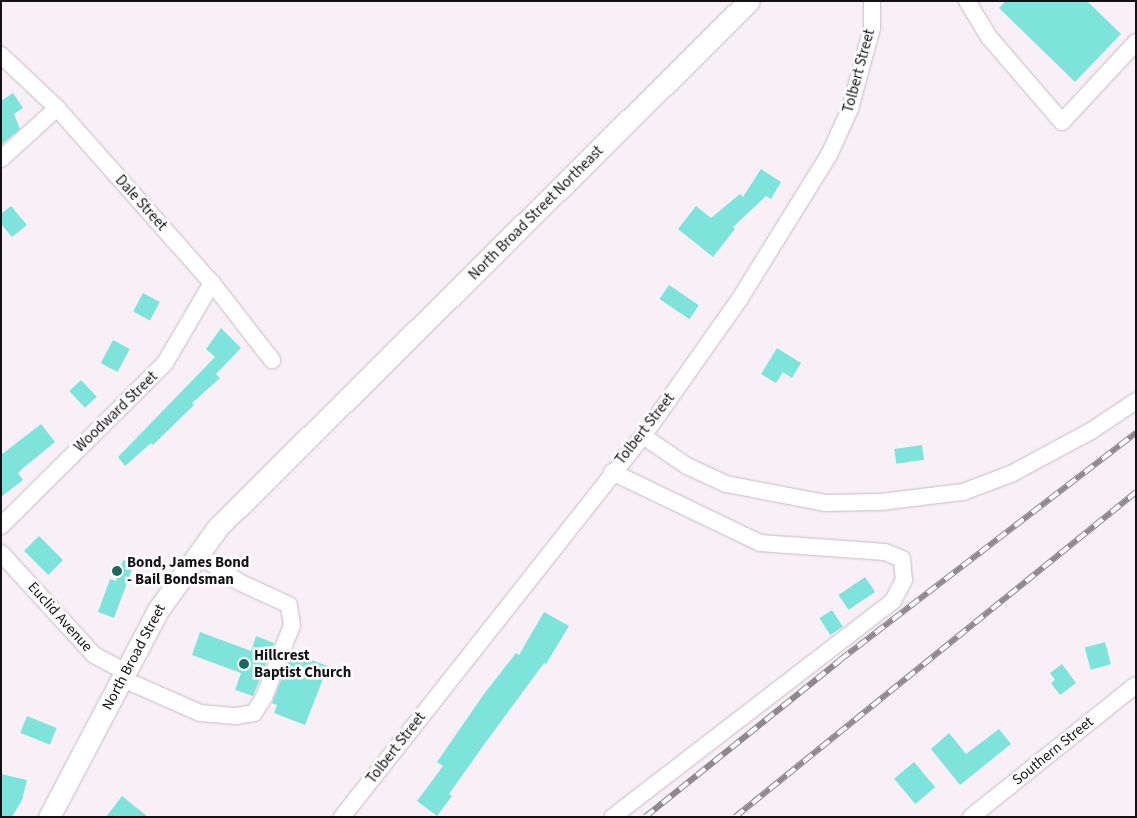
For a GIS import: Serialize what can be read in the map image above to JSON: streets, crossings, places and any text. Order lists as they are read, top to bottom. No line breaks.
{"streets":{"main road":["North Broad Street Northeast","North Broad Street"],"street":["Tolbert Street","Dale Street","Woodward Street","Euclid Avenue","Southern Street"]},"crossings":[["Dale Street","Woodward Street"],["North Broad Street Northeast","North Broad Street"],["Euclid Avenue","North Broad Street"]],"places":["Bond, James Bond - Bail Bondsman","Hillcrest Baptist Church"]}
